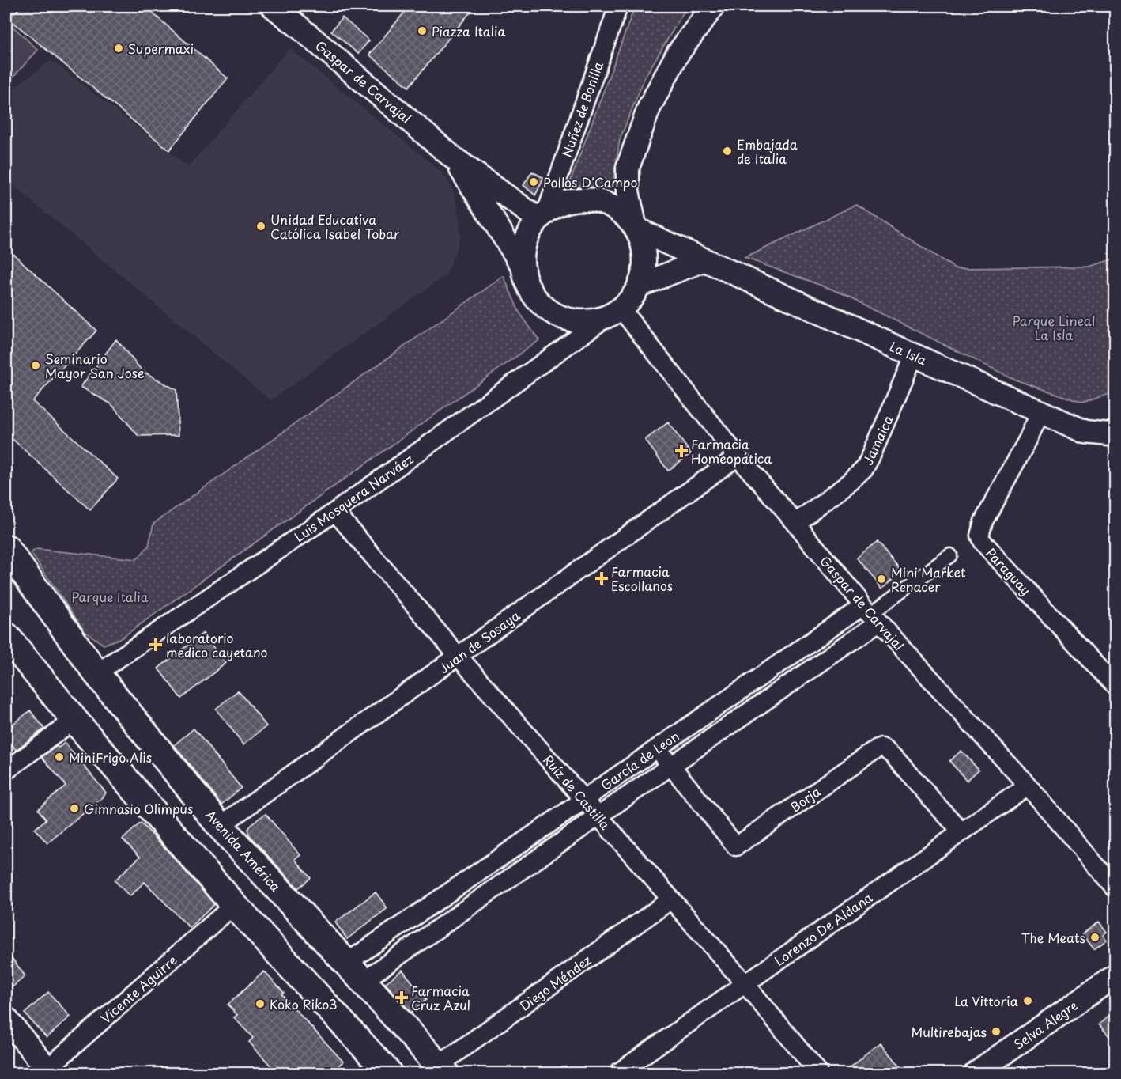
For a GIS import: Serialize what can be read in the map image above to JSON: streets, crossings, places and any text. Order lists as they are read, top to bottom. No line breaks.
{"streets":{"main road":["Avenida América"],"street":["Gaspar de Carvajal","Nuñez de Bonilla","La Isla","Jamaica","Luis Mosquera Narváez","Paraguay","Juan de Sosaya","García de Leon","Ruíz de Castilla","Borja","Lorenzo De Aldana","Diego Méndez","Vicente Aguirre","Selva Alegre"]},"crossings":[["Gaspar de Carvajal","Nuñez de Bonilla"],["Gaspar de Carvajal","La Isla"],["Gaspar de Carvajal","Jamaica"],["Gaspar de Carvajal","Luis Mosquera Narváez"],["Gaspar de Carvajal","Juan de Sosaya"],["Gaspar de Carvajal","García de Leon"],["Gaspar de Carvajal","Lorenzo De Aldana"],["Nuñez de Bonilla","La Isla"],["Nuñez de Bonilla","Luis Mosquera Narváez"],["La Isla","Jamaica"],["La Isla","Luis Mosquera Narváez"],["La Isla","Paraguay"],["Luis Mosquera Narváez","Ruíz de Castilla"],["Luis Mosquera Narváez","Avenida América"],["Juan de Sosaya","Ruíz de Castilla"],["Juan de Sosaya","Avenida América"],["García de Leon","Ruíz de Castilla"],["García de Leon","Borja"],["García de Leon","Avenida América"],["Ruíz de Castilla","Lorenzo De Aldana"],["Ruíz de Castilla","Diego Méndez"],["Borja","Lorenzo De Aldana"],["Avenida América","Diego Méndez"]],"parks":["Parque Lineal La Isla","Parque Italia"],"places":{"other":["Piazza Italia","Supermaxi","Embajada de Italia","Pollos D'Campo","Unidad Educativa Católica Isabel Tobar","Seminario Mayor San Jose","Mini Market Renacer","MiniFrigo Alis","Gimnasio Olimpus","The Meats","La Vittoria","Koko Riko3","Multirebajas"],"health":["Farmacia Homeopática","Farmacia Escollanos","laboratorio medico cayetano","Farmacia Cruz Azul"]}}
